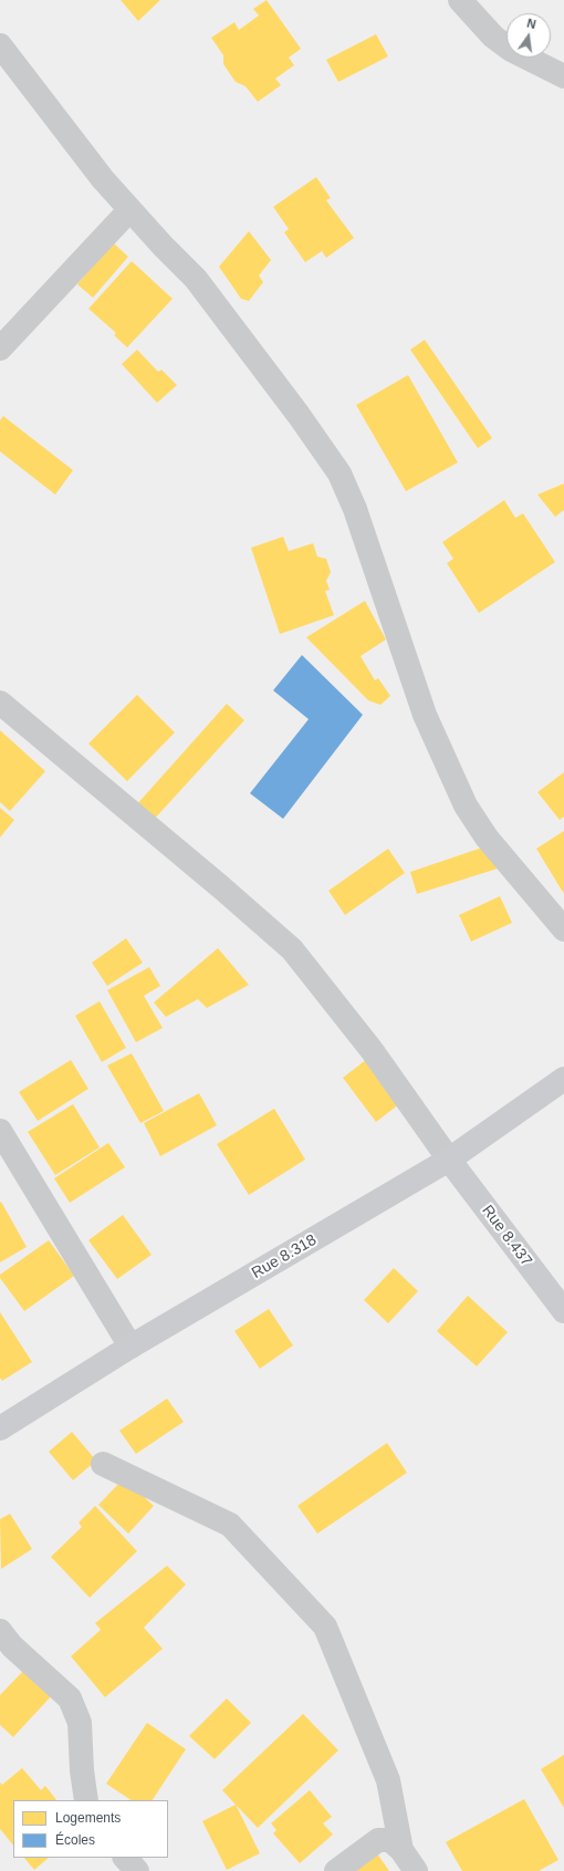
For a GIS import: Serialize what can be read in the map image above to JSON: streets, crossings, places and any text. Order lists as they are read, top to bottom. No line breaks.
{"streets":{"main road":["Rue 8.437","Rue 8.318"]},"crossings":[["Rue 8.437","Rue 8.318"]],"legend":["Logements","Écoles"],"north":"top"}
